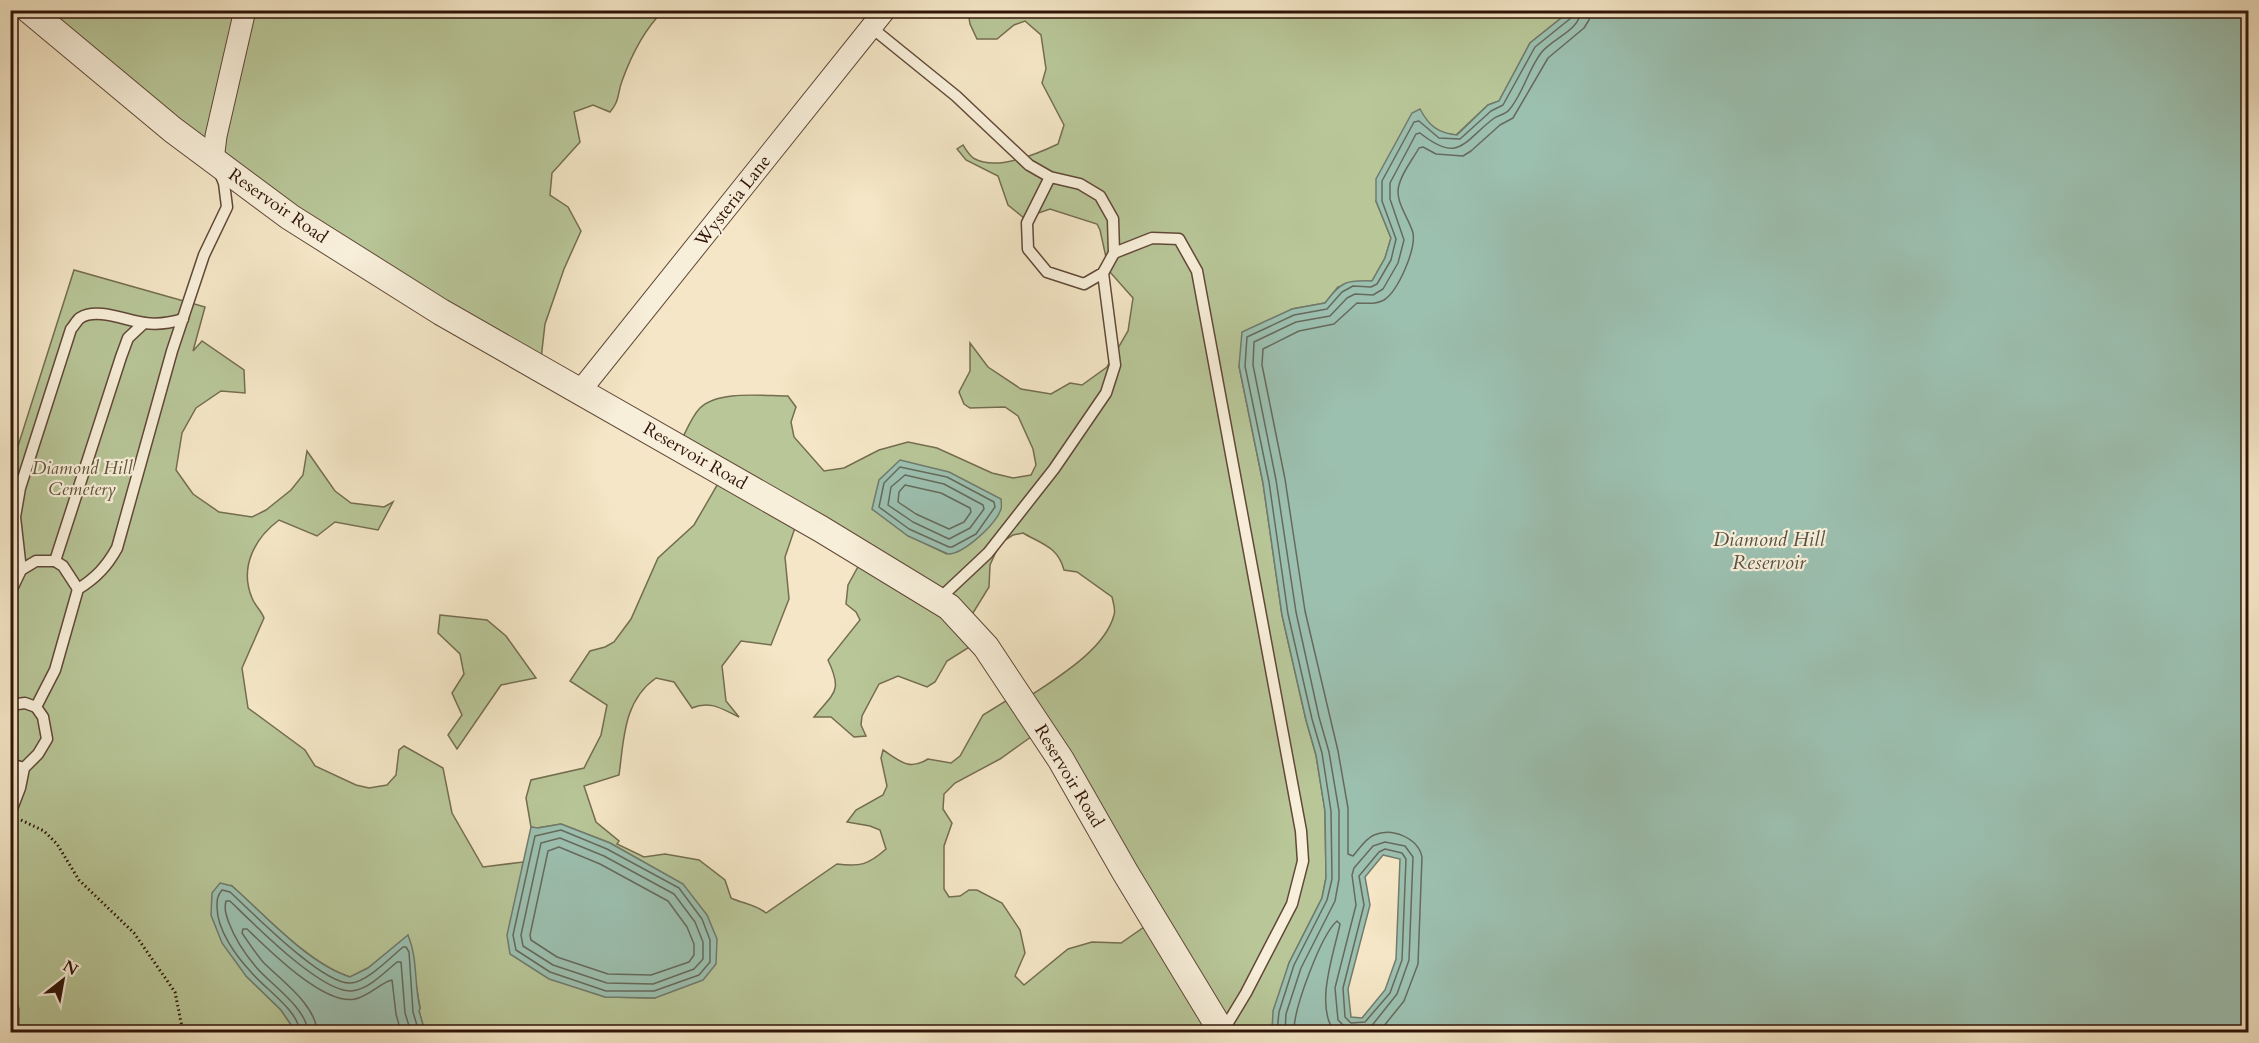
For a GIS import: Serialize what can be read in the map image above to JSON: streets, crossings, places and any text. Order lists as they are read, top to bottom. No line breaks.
{"streets":{"street":["Wysteria Lane","Reservoir Road"]},"crossings":[["Wysteria Lane","Reservoir Road"]],"water":["Diamond Hill Reservoir"],"parks":["Diamond Hill Cemetery"],"north":"top right"}
